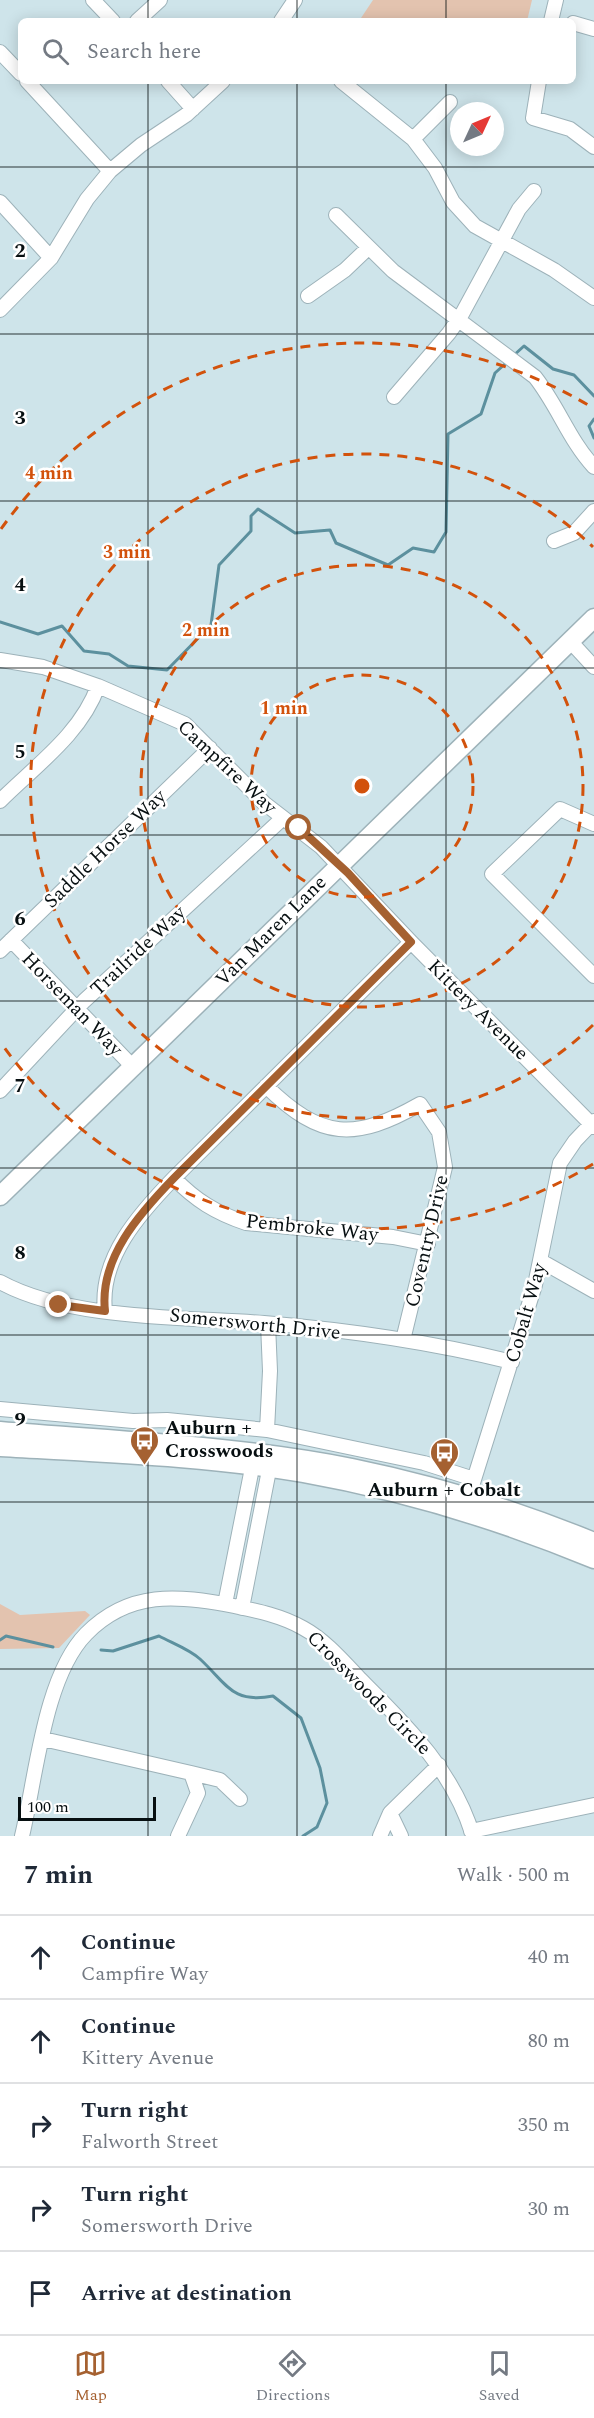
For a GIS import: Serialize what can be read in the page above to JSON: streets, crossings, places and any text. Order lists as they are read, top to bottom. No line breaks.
{"streets":{"main road":["Van Maren Lane"],"street":["Campfire Way","Saddle Horse Way","Trailride Way","Horseman Way","Kittery Avenue","Pembroke Way","Coventry Drive","Cobalt Way","Somersworth Drive","Crosswoods Circle"]},"crossings":[["Campfire Way","Saddle Horse Way"],["Campfire Way","Van Maren Lane"],["Campfire Way","Trailride Way"],["Campfire Way","Kittery Avenue"],["Saddle Horse Way","Horseman Way"],["Van Maren Lane","Horseman Way"],["Van Maren Lane","Kittery Avenue"],["Trailride Way","Horseman Way"],["Kittery Avenue","Cobalt Way"],["Pembroke Way","Coventry Drive"],["Coventry Drive","Somersworth Drive"],["Cobalt Way","Somersworth Drive"]],"places":{"bus stop":["Auburn + Crosswoods","Auburn + Cobalt"]},"scale_bar":"100 m","north":"top right","page":{"search":"Search here","scale":"100 m","heading":["7 min","Walk · 500 m"],"list":[["Continue","Campfire Way","40 m"],["Continue","Kittery Avenue","80 m"],["Turn right","Falworth Street","350 m"],["Turn right","Somersworth Drive","30 m"],"Arrive at destination"],"nav":["Map","Directions","Saved"]},"grid":{"rows":["2","3","4","5","6","7","8","9"]},"rings":["4 min","3 min","2 min","1 min"]}
